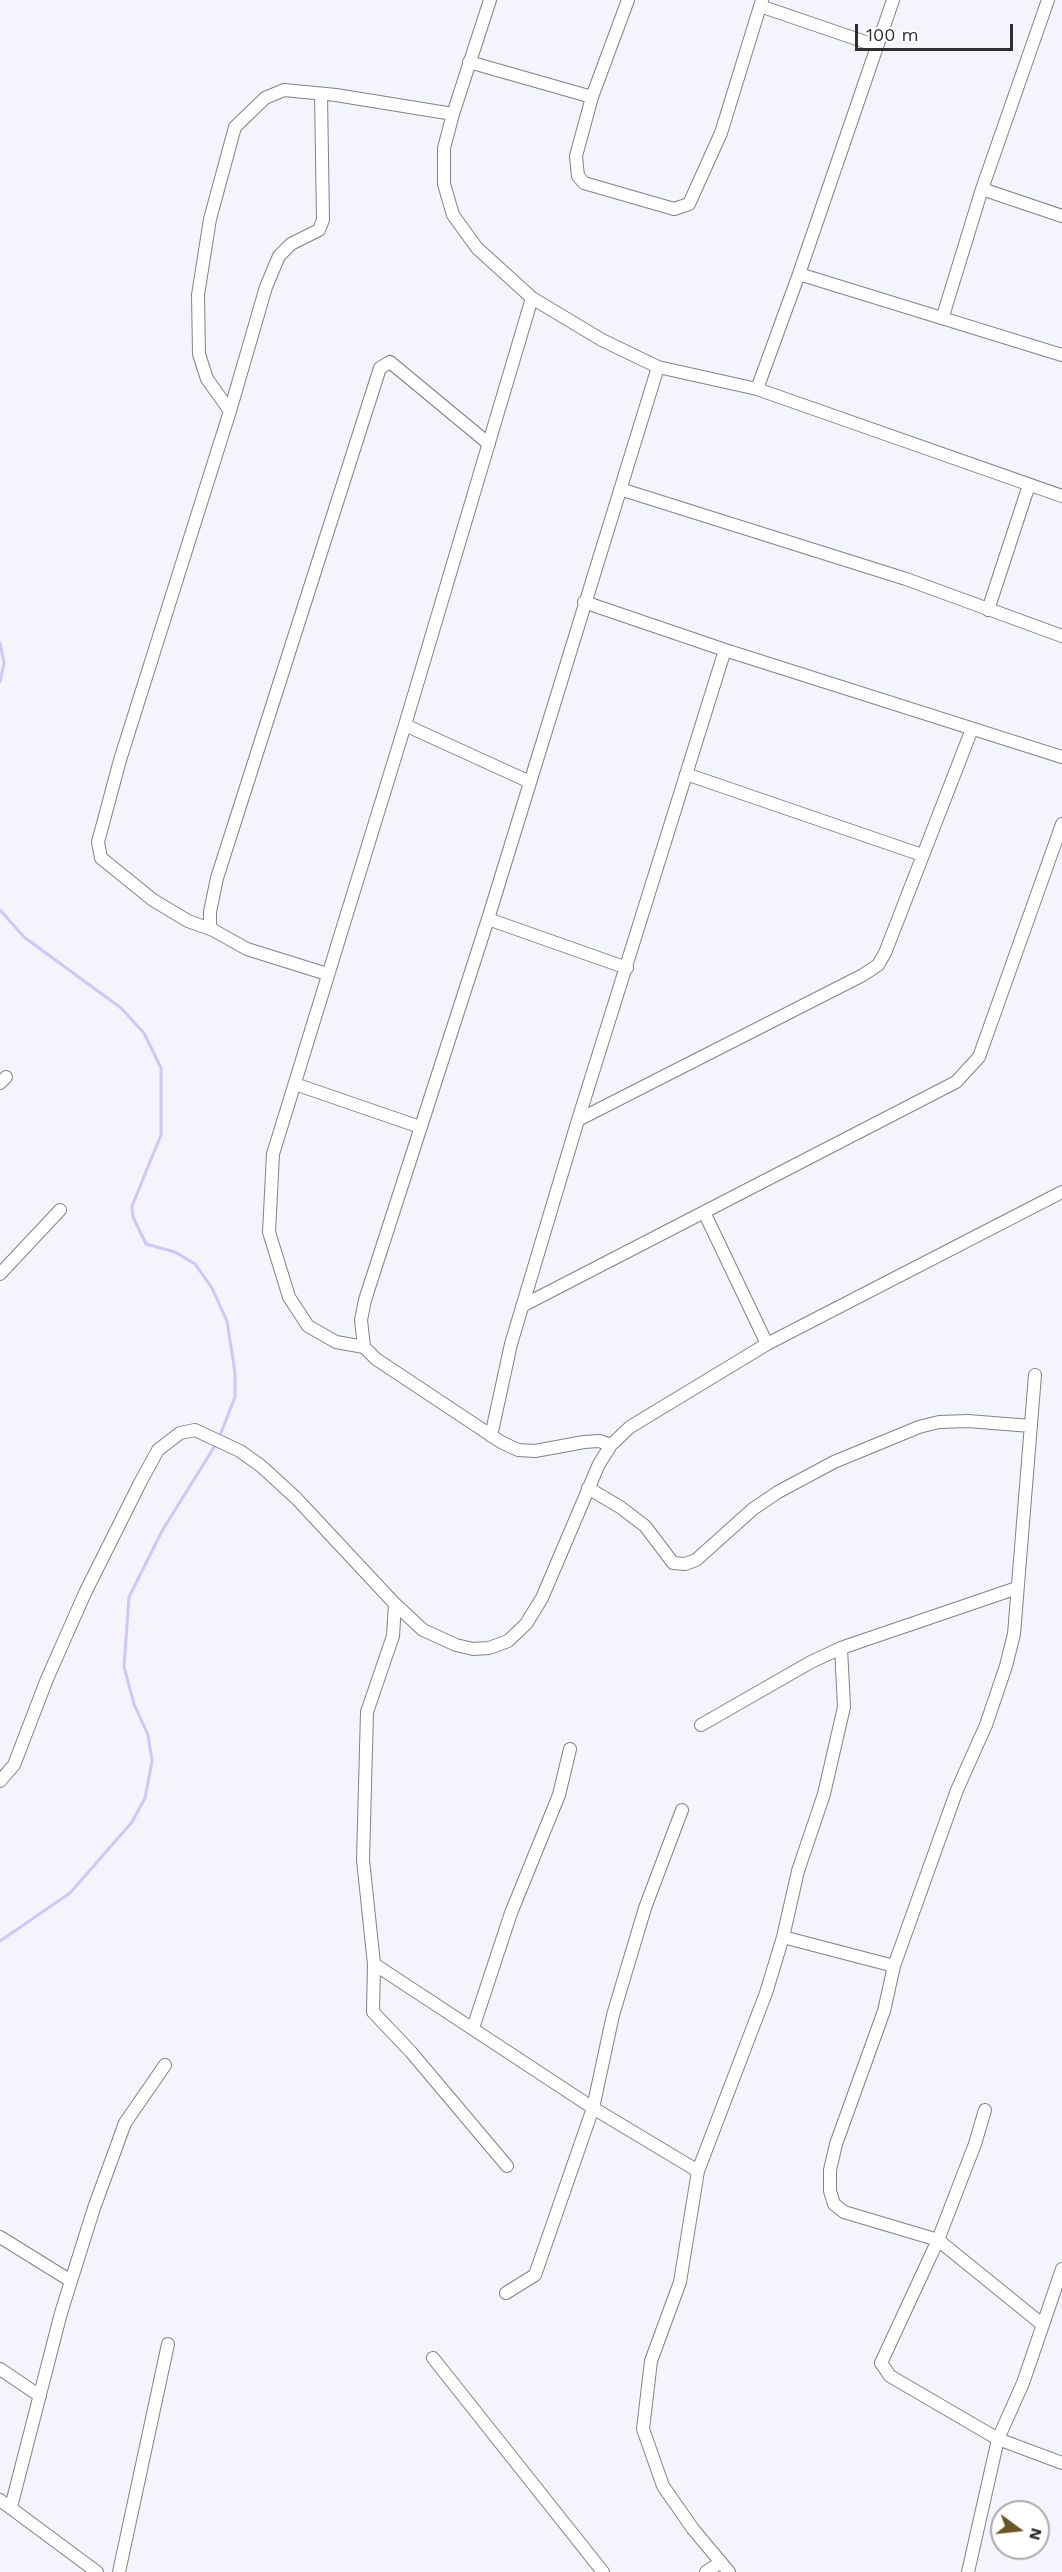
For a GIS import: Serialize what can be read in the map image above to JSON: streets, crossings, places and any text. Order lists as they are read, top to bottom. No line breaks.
{"scale_bar":"100 m","north":"right"}
